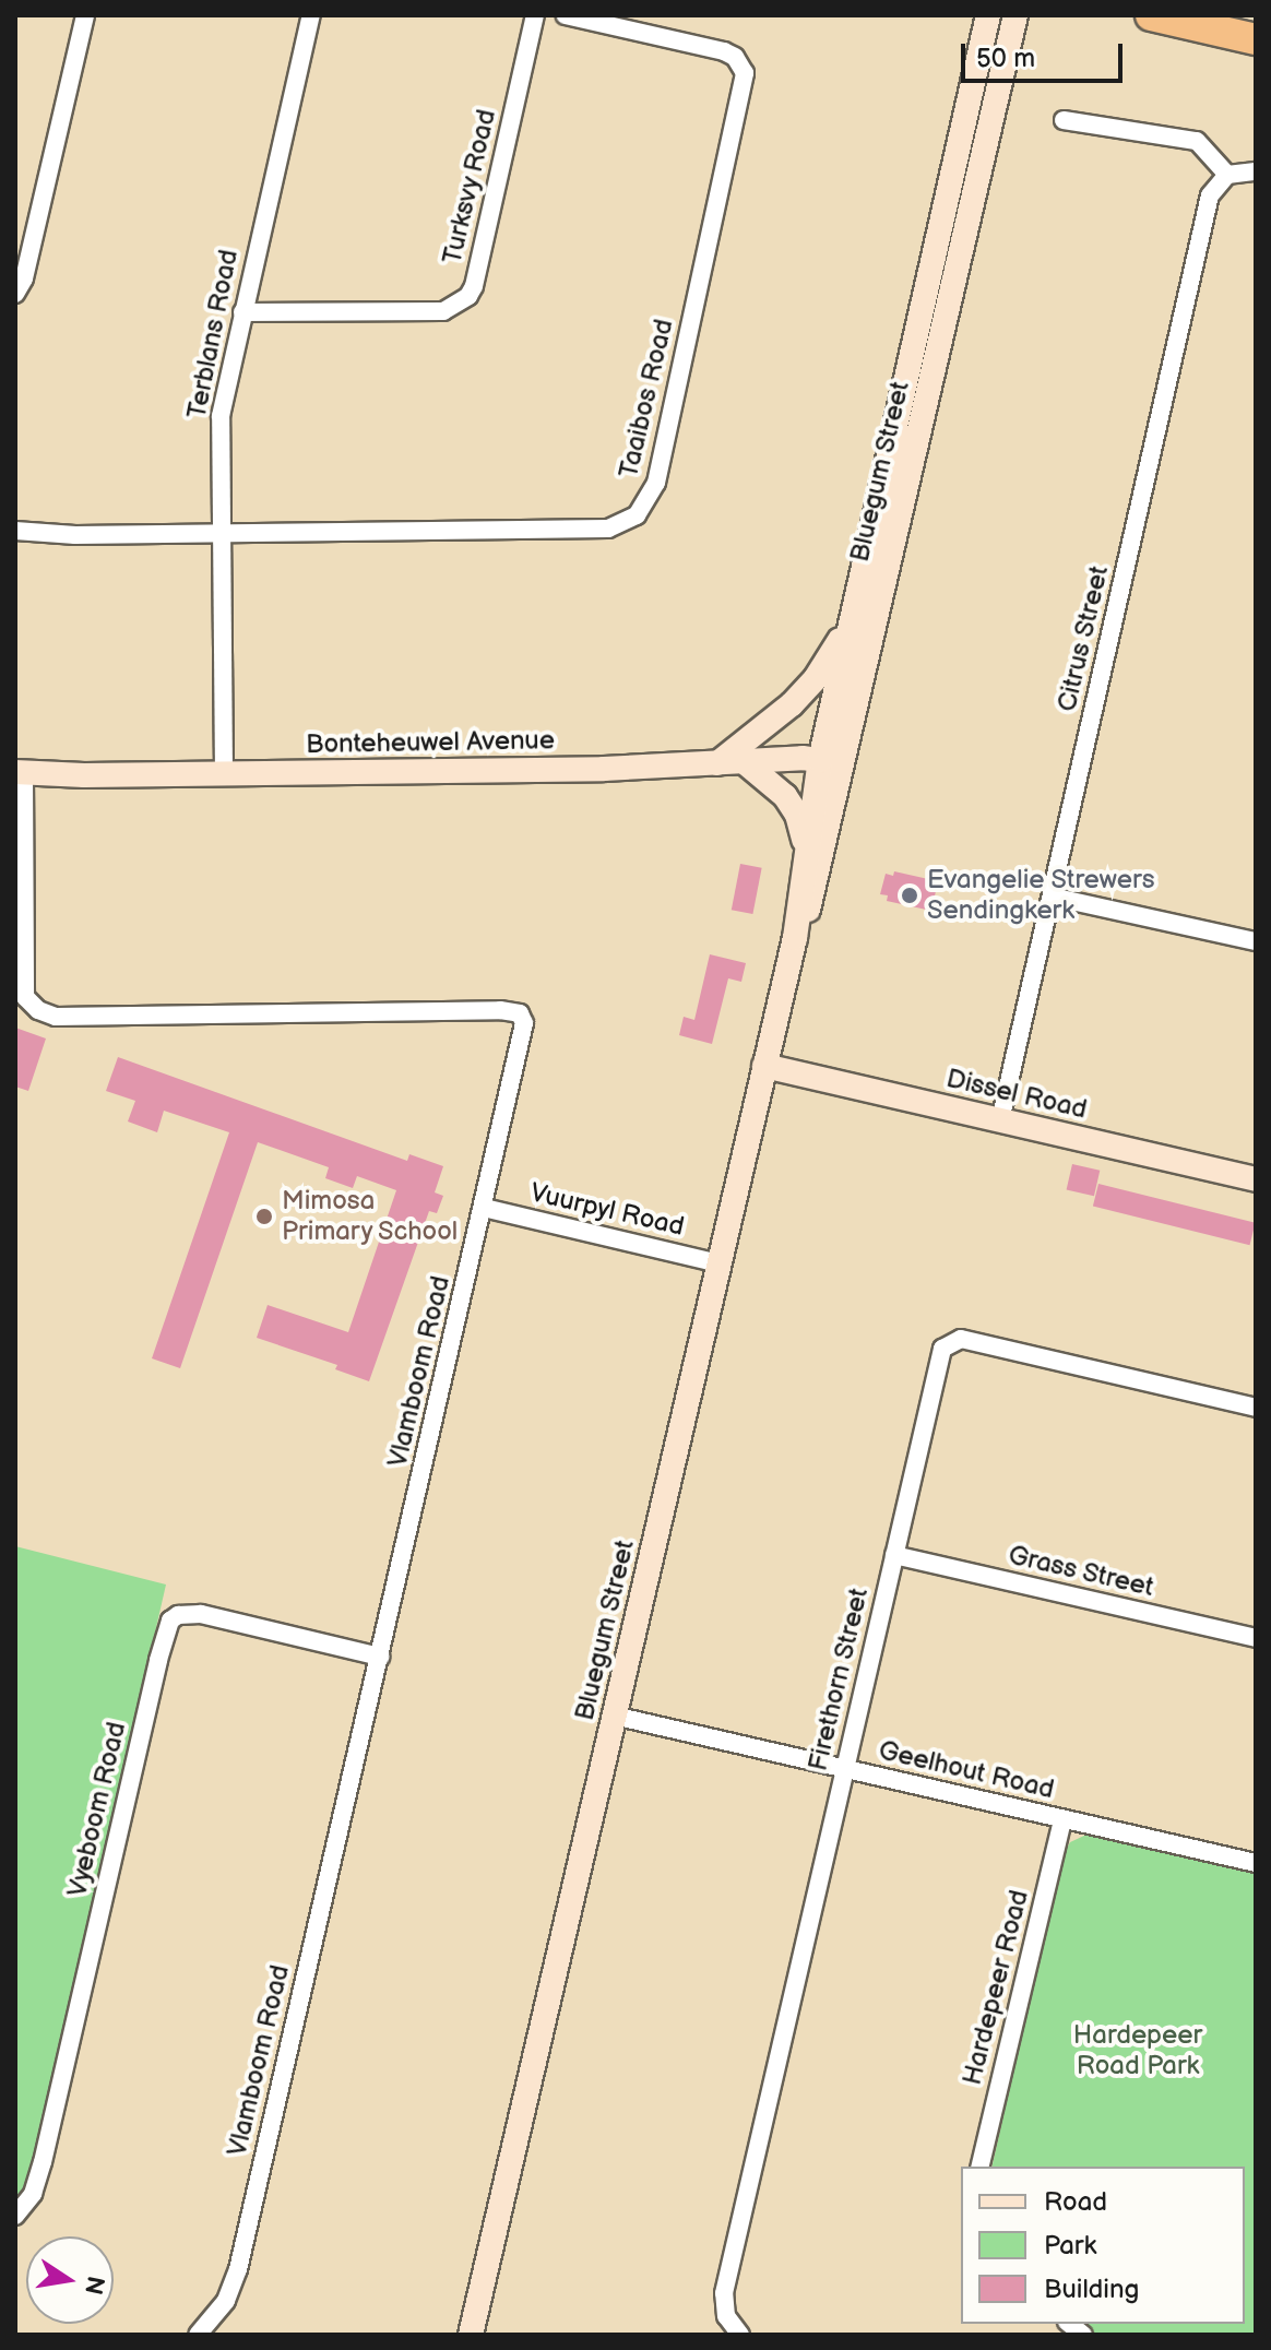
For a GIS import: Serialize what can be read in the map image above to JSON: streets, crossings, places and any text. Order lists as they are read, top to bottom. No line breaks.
{"streets":{"street":["Turksvy Road","Terblans Road","Taaibos Road","Bluegum Street","Citrus Street","Bonteheuwel Avenue","Dissel Road","Vuurpyl Road","Vlamboom Road","Grass Street","Firethorn Street","Geelhout Road","Vyeboom Road","Hardepeer Road"]},"crossings":[["Turksvy Road","Terblans Road"],["Terblans Road","Taaibos Road"],["Terblans Road","Bonteheuwel Avenue"],["Bluegum Street","Bonteheuwel Avenue"],["Bluegum Street","Dissel Road"],["Bluegum Street","Vuurpyl Road"],["Bluegum Street","Geelhout Road"],["Citrus Street","Dissel Road"],["Bonteheuwel Avenue","Vlamboom Road"],["Vuurpyl Road","Vlamboom Road"],["Vlamboom Road","Vyeboom Road"],["Grass Street","Firethorn Street"],["Firethorn Street","Geelhout Road"],["Geelhout Road","Hardepeer Road"]],"parks":["Hardepeer Road Park"],"places":["Evangelie Strewers Sendingkerk","Mimosa Primary School"],"legend":["Road","Park","Building"],"scale_bar":"50 m","north":"right"}
